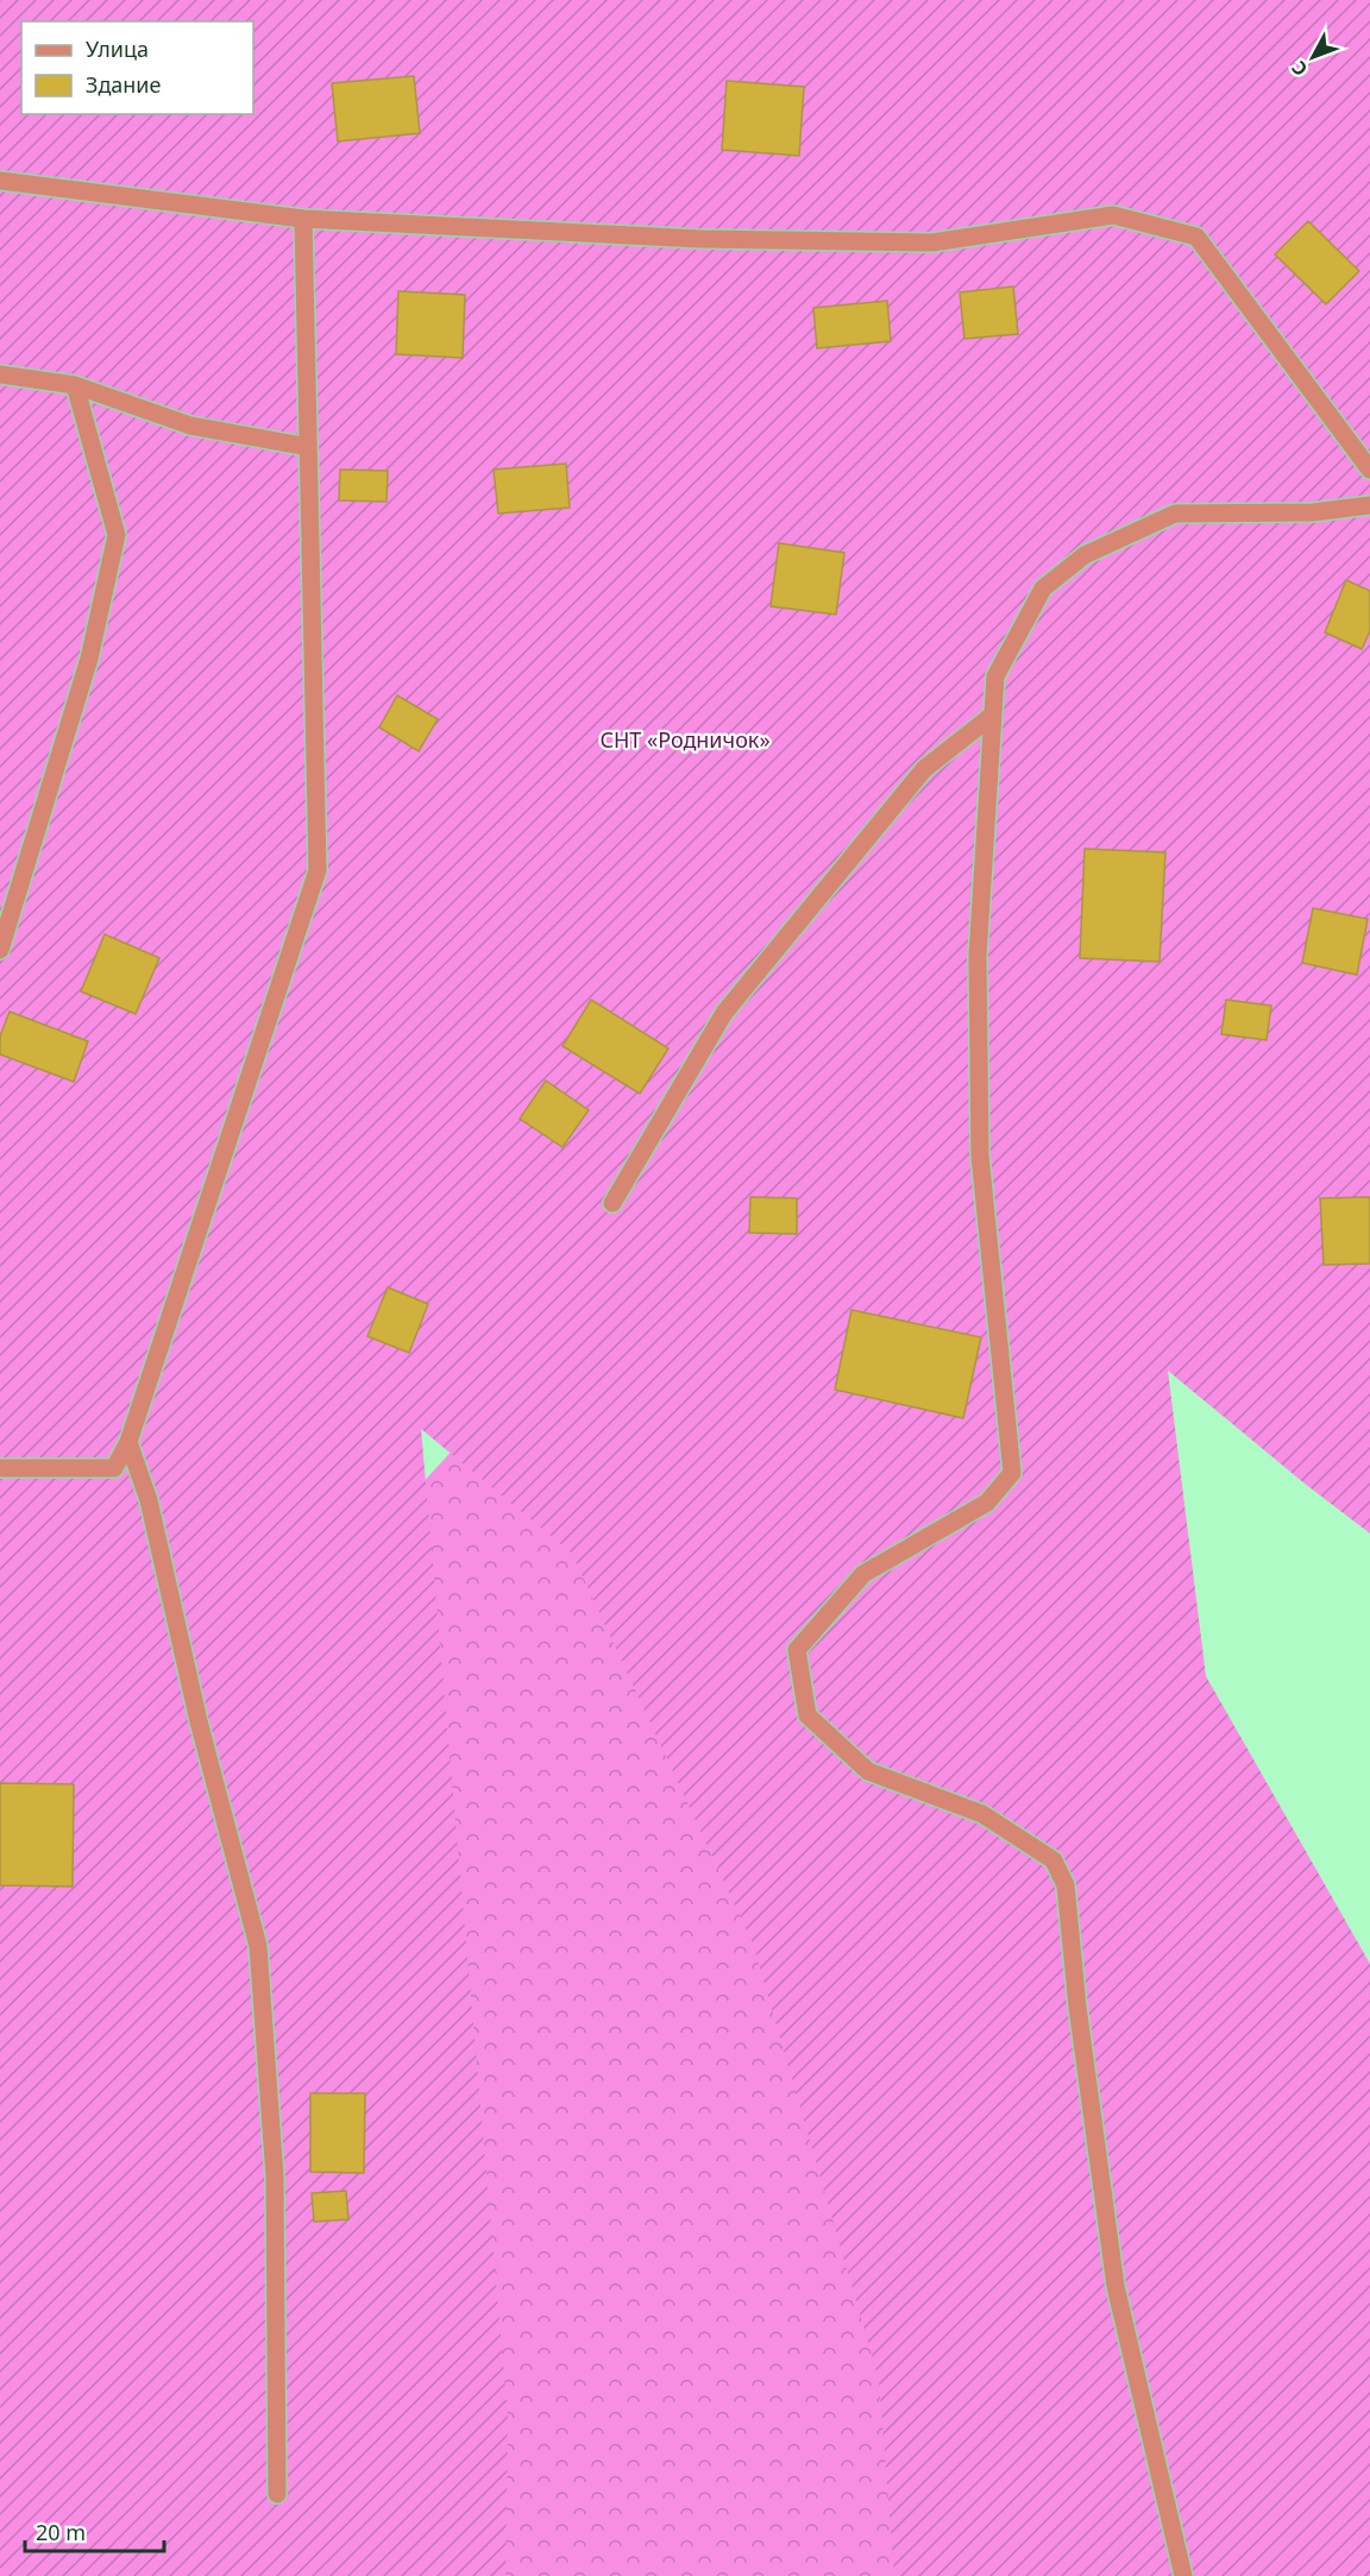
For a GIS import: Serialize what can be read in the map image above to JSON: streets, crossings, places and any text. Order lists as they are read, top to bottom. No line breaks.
{"parks":["СНТ «Родничок»"],"legend":["Улица","Здание"],"scale_bar":"20 m","north":"bottom left"}
